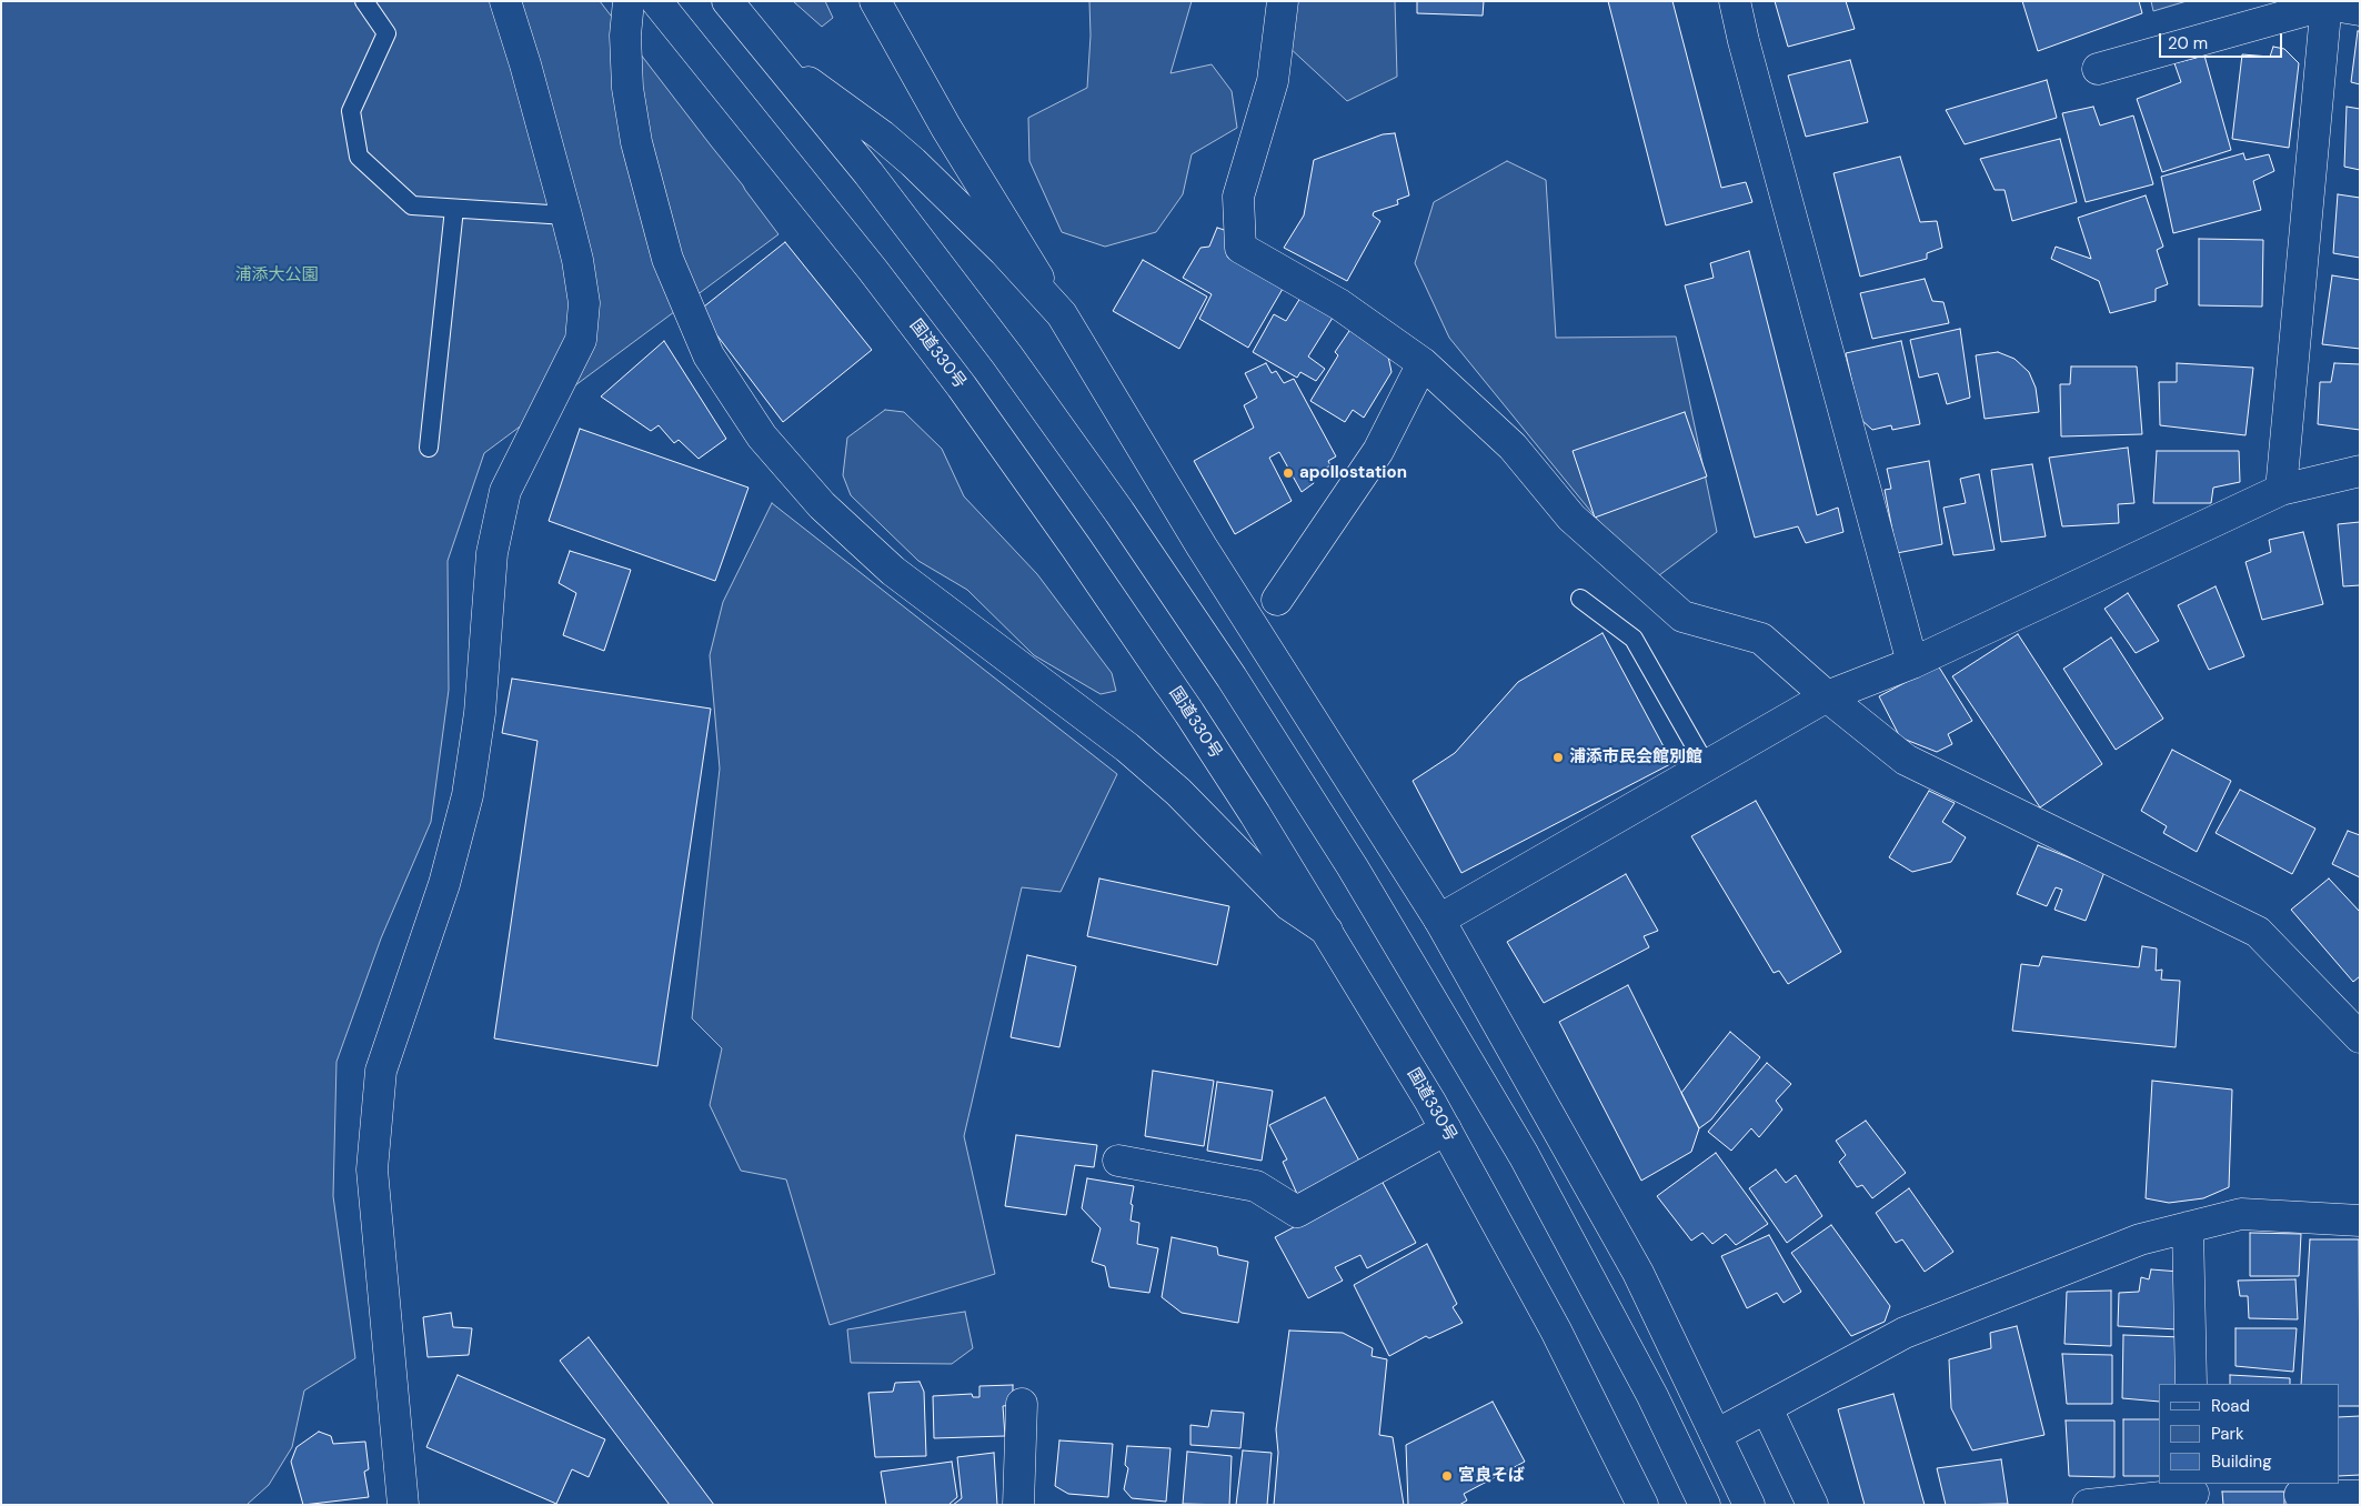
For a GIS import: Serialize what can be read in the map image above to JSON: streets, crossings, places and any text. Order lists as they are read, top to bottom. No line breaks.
{"streets":{"main road":["国道330号"]},"parks":["浦添大公園"],"places":["apollostation","浦添市民会館別館","宮良そば"],"legend":["Road","Park","Building"],"scale_bar":"20 m"}
